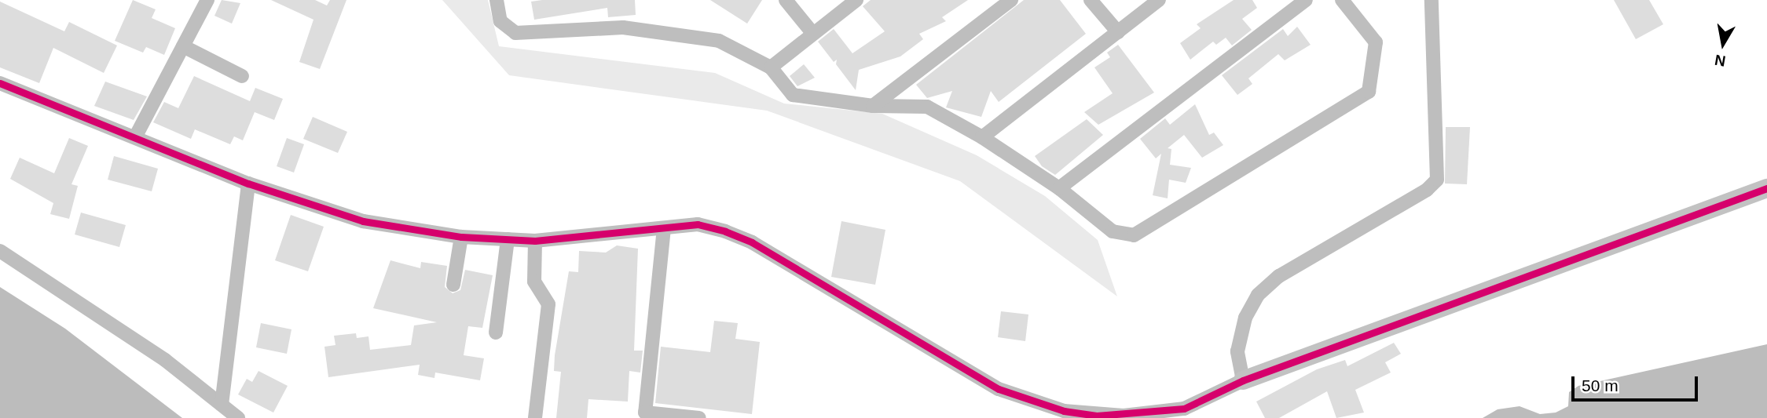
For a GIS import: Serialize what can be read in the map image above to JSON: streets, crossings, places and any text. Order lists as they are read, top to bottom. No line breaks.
{"scale_bar":"50 m","north":"bottom"}
